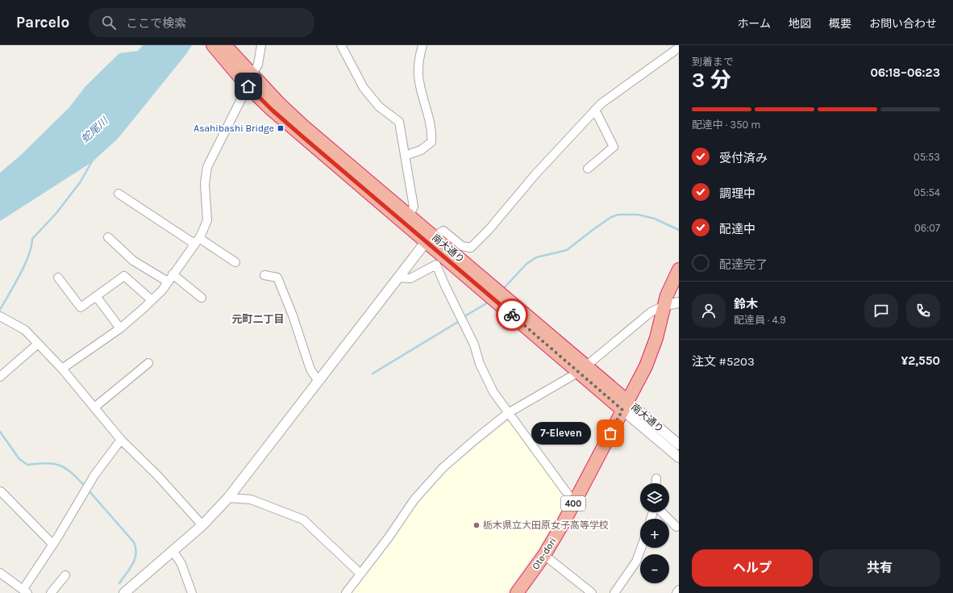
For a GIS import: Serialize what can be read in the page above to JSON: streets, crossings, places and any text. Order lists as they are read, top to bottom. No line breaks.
{"streets":{"highway":["南大通り","400","Ote-dori"]},"crossings":[["南大通り","400"],["南大通り","Ote-dori"],["400","Ote-dori"]],"districts":["元町二丁目"],"water":["蛇尾川"],"places":{"transit":["Asahibashi Bridge"],"other":["7-Eleven","栃木県立大田原女子高等学校"]},"page":{"header":"Parcelo","search":"ここで検索","nav":["ホーム","地図","概要","お問い合わせ"],"heading":["3 分","到着まで","06:18–06:23"],"panel":["鈴木","配達員 · 4.9","注文 #5203","¥2,550"],"bar":"配達中 · 350 m","list":[["受付済み","05:53"],["調理中","05:54"],["配達中","06:07"],"配達完了"],"bubble":"7-Eleven","map_buttons":["+","−"],"buttons":["ヘルプ","共有"]}}
